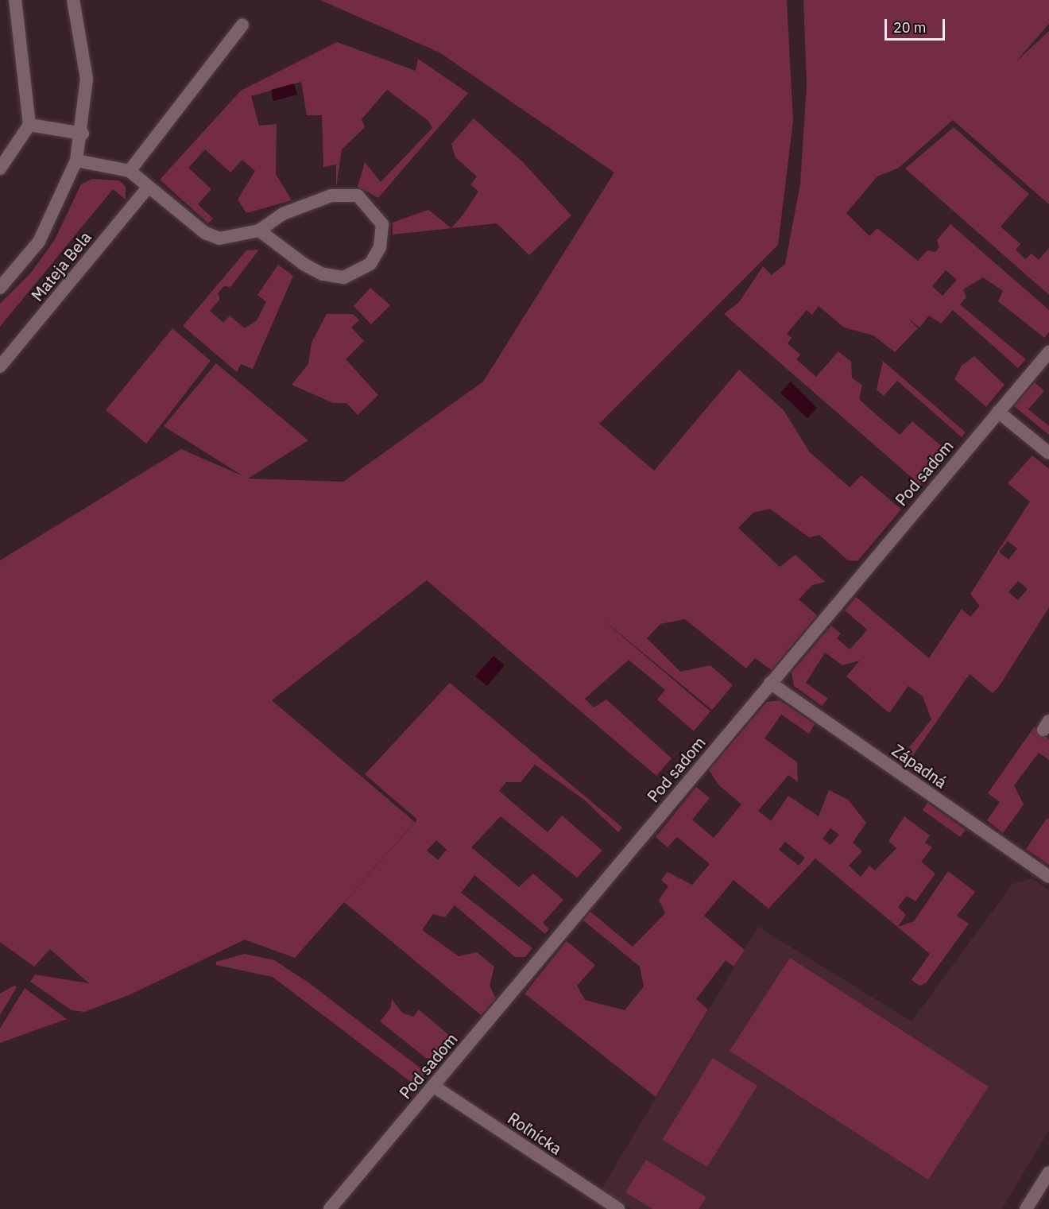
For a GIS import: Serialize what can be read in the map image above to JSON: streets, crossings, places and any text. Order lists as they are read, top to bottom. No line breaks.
{"streets":{"street":["Mateja Bela","Pod sadom","Západná","Roľnícka"]},"crossings":[["Pod sadom","Západná"],["Pod sadom","Roľnícka"]],"scale_bar":"20 m"}
